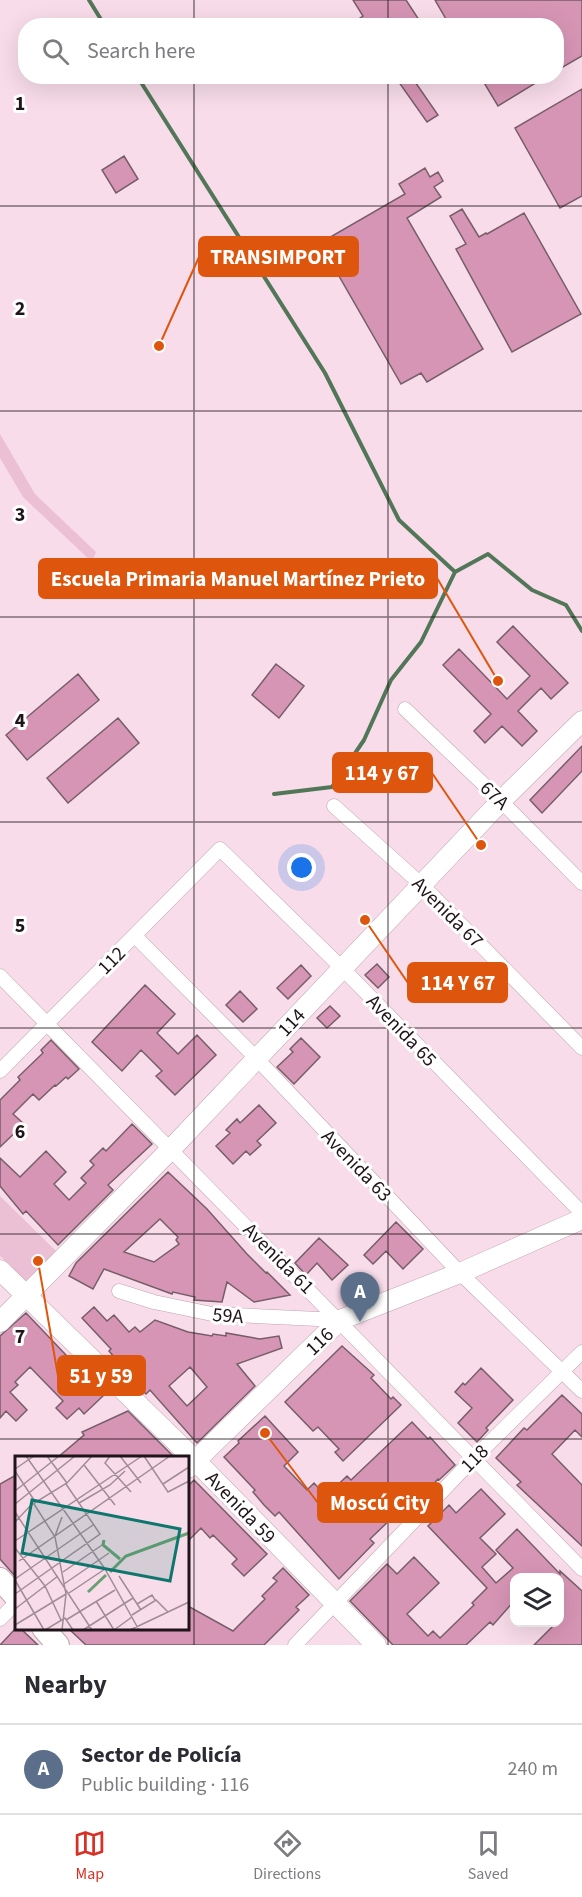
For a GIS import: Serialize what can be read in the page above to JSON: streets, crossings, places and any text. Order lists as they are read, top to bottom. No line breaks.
{"streets":{"street":["67A","Avenida 67","112","114","Avenida 65","Avenida 63","Avenida 61","59A","116","118","Avenida 59"]},"crossings":[["67A","114"],["Avenida 67","114"],["112","Avenida 65"],["112","Avenida 63"],["112","Avenida 61"],["114","Avenida 65"],["114","Avenida 63"],["114","Avenida 61"],["114","Avenida 59"],["Avenida 63","116"],["Avenida 63","118"],["Avenida 61","59A"],["Avenida 61","116"],["Avenida 61","118"],["59A","116"],["116","Avenida 59"],["118","Avenida 59"]],"places":["TRANSIMPORT","Escuela Primaria Manuel Martínez Prieto","114 y 67","114 Y 67","51 y 59","Moscú City"],"page":{"search":"Search here","pins":"A","heading":"Nearby","list":[{"mark":"A","name":"Sector de Policía","note":"Public building · 116","value":"240 m"}],"nav":["Map","Directions","Saved"]},"grid":{"rows":["1","2","3","4","5","6","7"]}}
